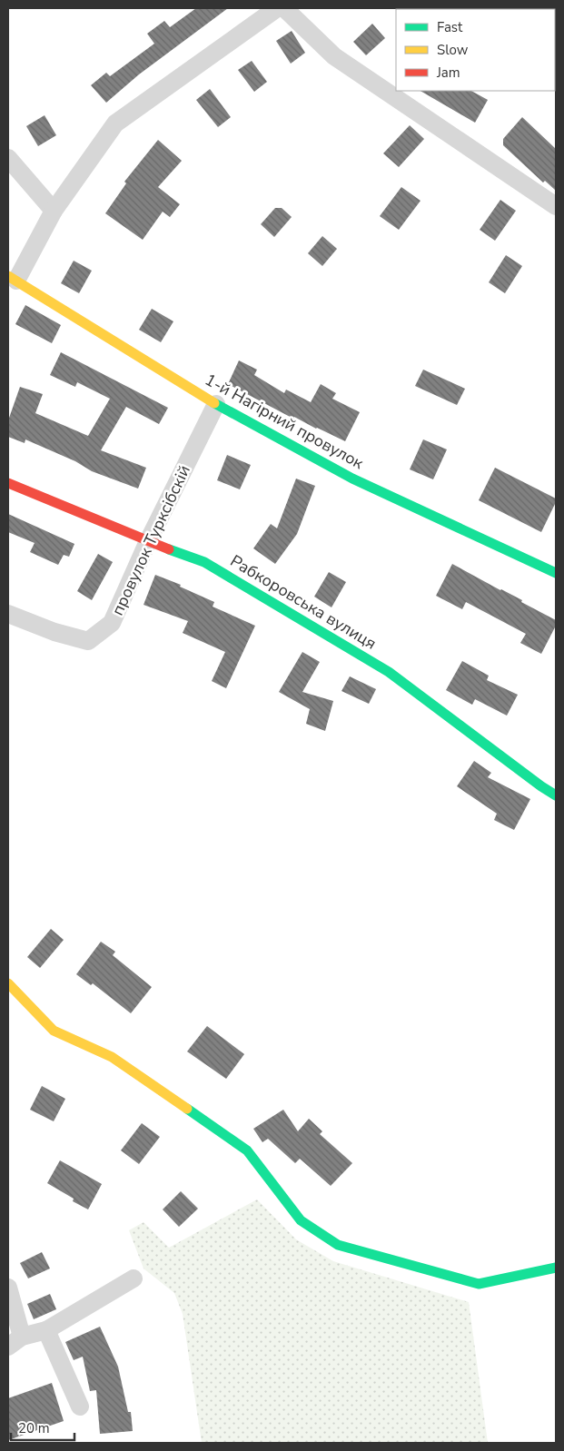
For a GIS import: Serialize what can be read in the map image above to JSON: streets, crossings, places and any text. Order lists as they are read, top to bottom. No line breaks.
{"streets":{"street":["1-й Нагірний провулок","провулок Турксібскій","Рабкоровська вулиця"]},"crossings":[["1-й Нагірний провулок","провулок Турксібскій"],["провулок Турксібскій","Рабкоровська вулиця"]],"legend":["Fast","Slow","Jam"],"scale_bar":"20 m"}
